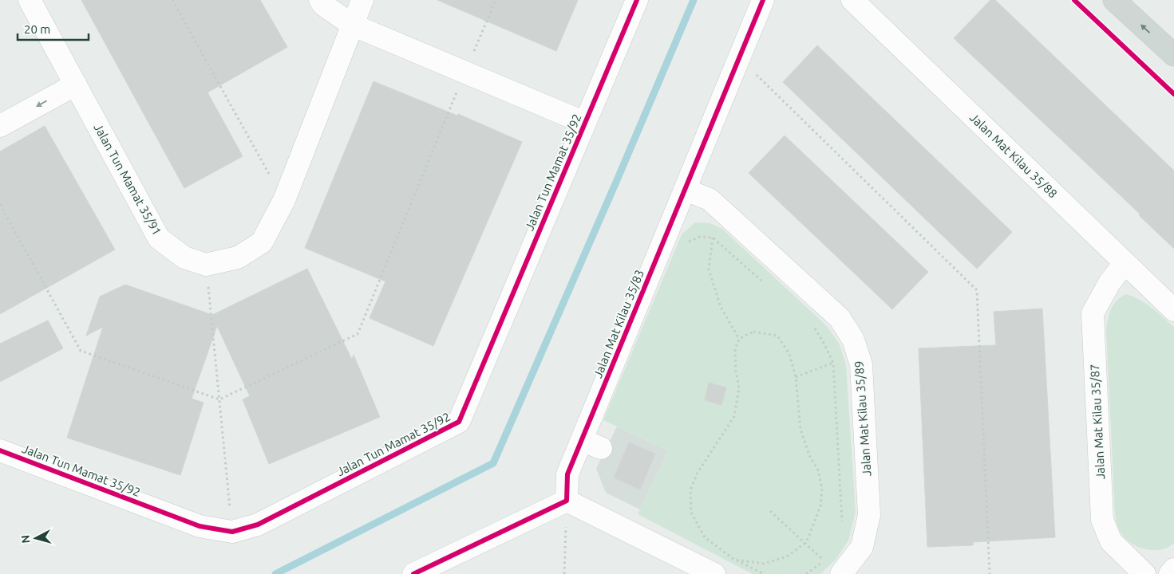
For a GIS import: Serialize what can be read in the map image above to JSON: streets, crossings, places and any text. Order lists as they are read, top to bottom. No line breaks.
{"streets":{"street":["Jalan Mat Kilau 35/88","Jalan Tun Mamat 35/92","Jalan Tun Mamat 35/91","Jalan Mat Kilau 35/83","Jalan Mat Kilau 35/89","Jalan Mat Kilau 35/87"]},"crossings":[["Jalan Mat Kilau 35/88","Jalan Mat Kilau 35/87"],["Jalan Mat Kilau 35/83","Jalan Mat Kilau 35/89"]],"scale_bar":"20 m","north":"left"}
